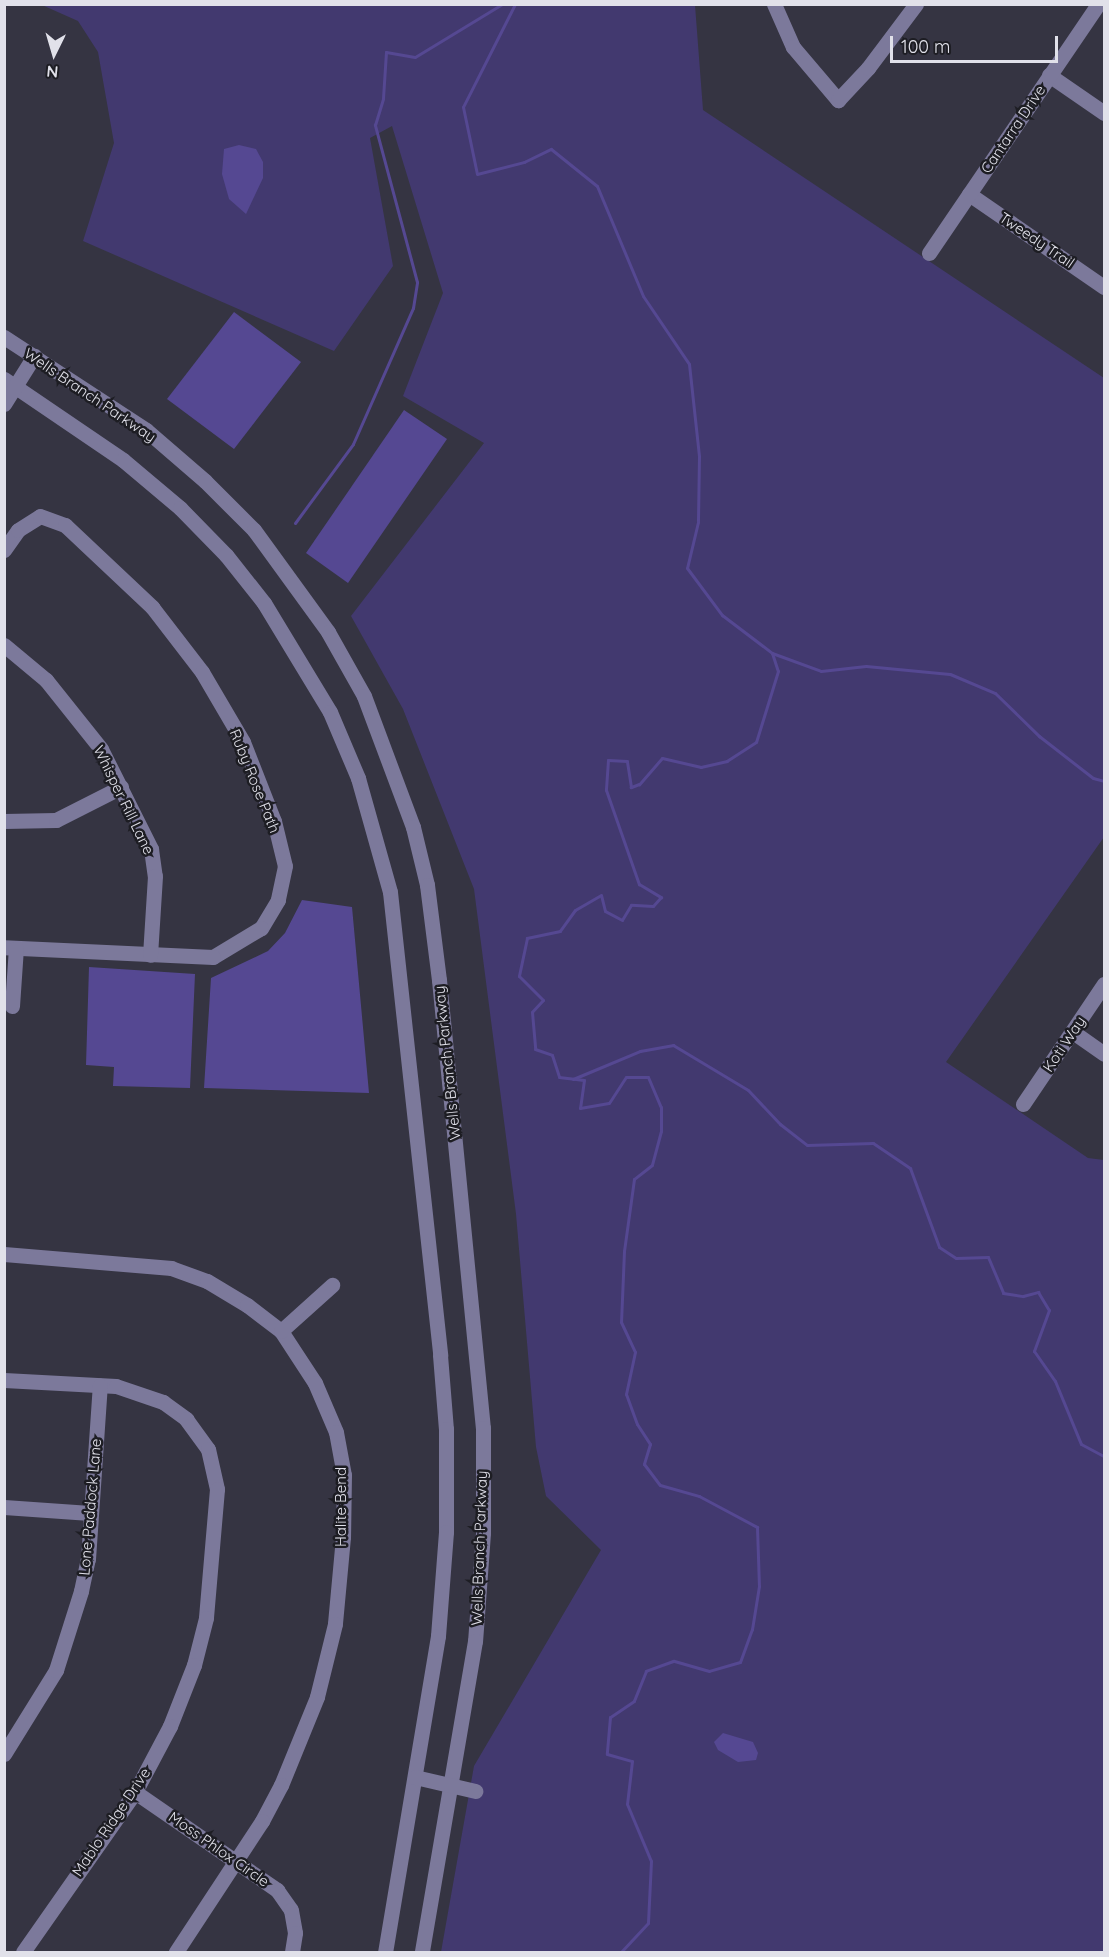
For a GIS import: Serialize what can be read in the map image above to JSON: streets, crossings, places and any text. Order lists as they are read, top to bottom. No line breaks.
{"streets":{"street":["Cantarra Drive","Tweedy Trail","Wells Branch Parkway","Ruby Rose Path","Whisper Rill Lane","Koti Way","Lone Paddock Lane","Halite Bend","Mablo Ridge Drive","Moss Phlox Circle"]},"crossings":[["Cantarra Drive","Tweedy Trail"],["Ruby Rose Path","Whisper Rill Lane"],["Lone Paddock Lane","Mablo Ridge Drive"],["Halite Bend","Moss Phlox Circle"],["Mablo Ridge Drive","Moss Phlox Circle"]],"scale_bar":"100 m","north":"bottom"}
